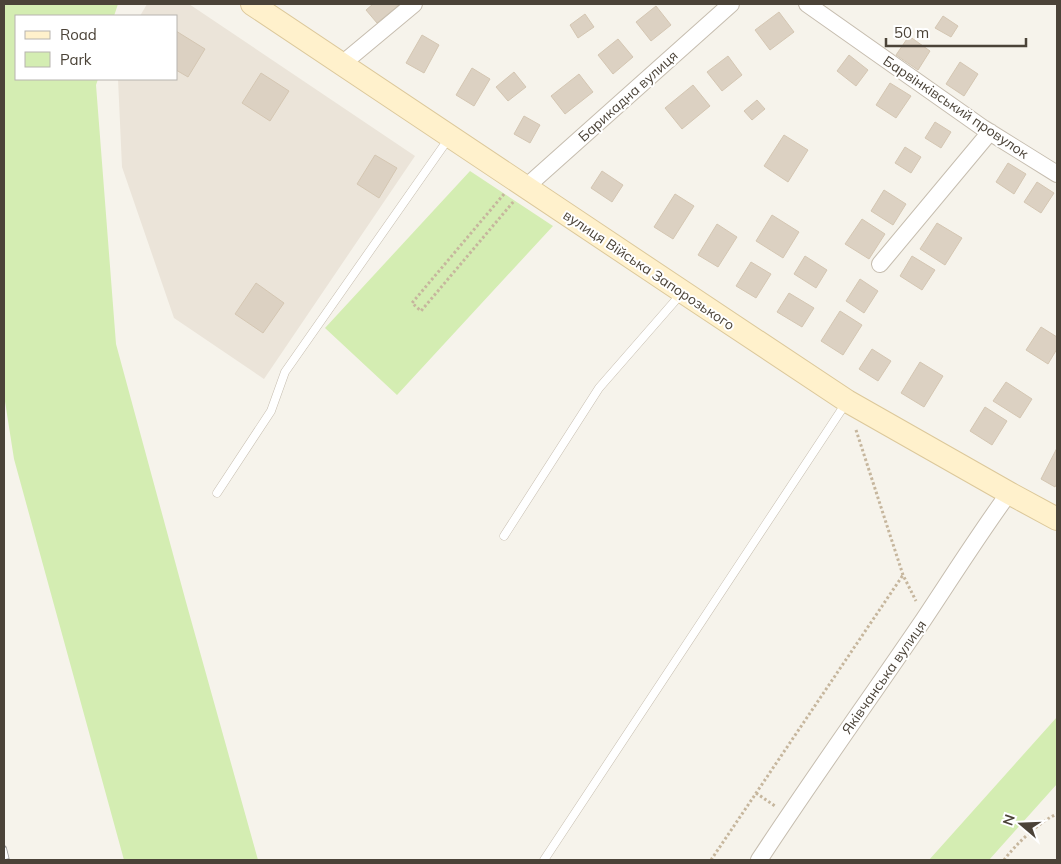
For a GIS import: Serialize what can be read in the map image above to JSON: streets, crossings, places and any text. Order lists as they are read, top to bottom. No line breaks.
{"streets":{"street":["Барикадна вулиця","Барвінківський провулок","вулиця Війська Запорозького","Яківчанська вулиця"]},"crossings":[["Барикадна вулиця","вулиця Війська Запорозького"],["вулиця Війська Запорозького","Яківчанська вулиця"]],"legend":["Road","Park"],"scale_bar":"50 m","north":"left"}
